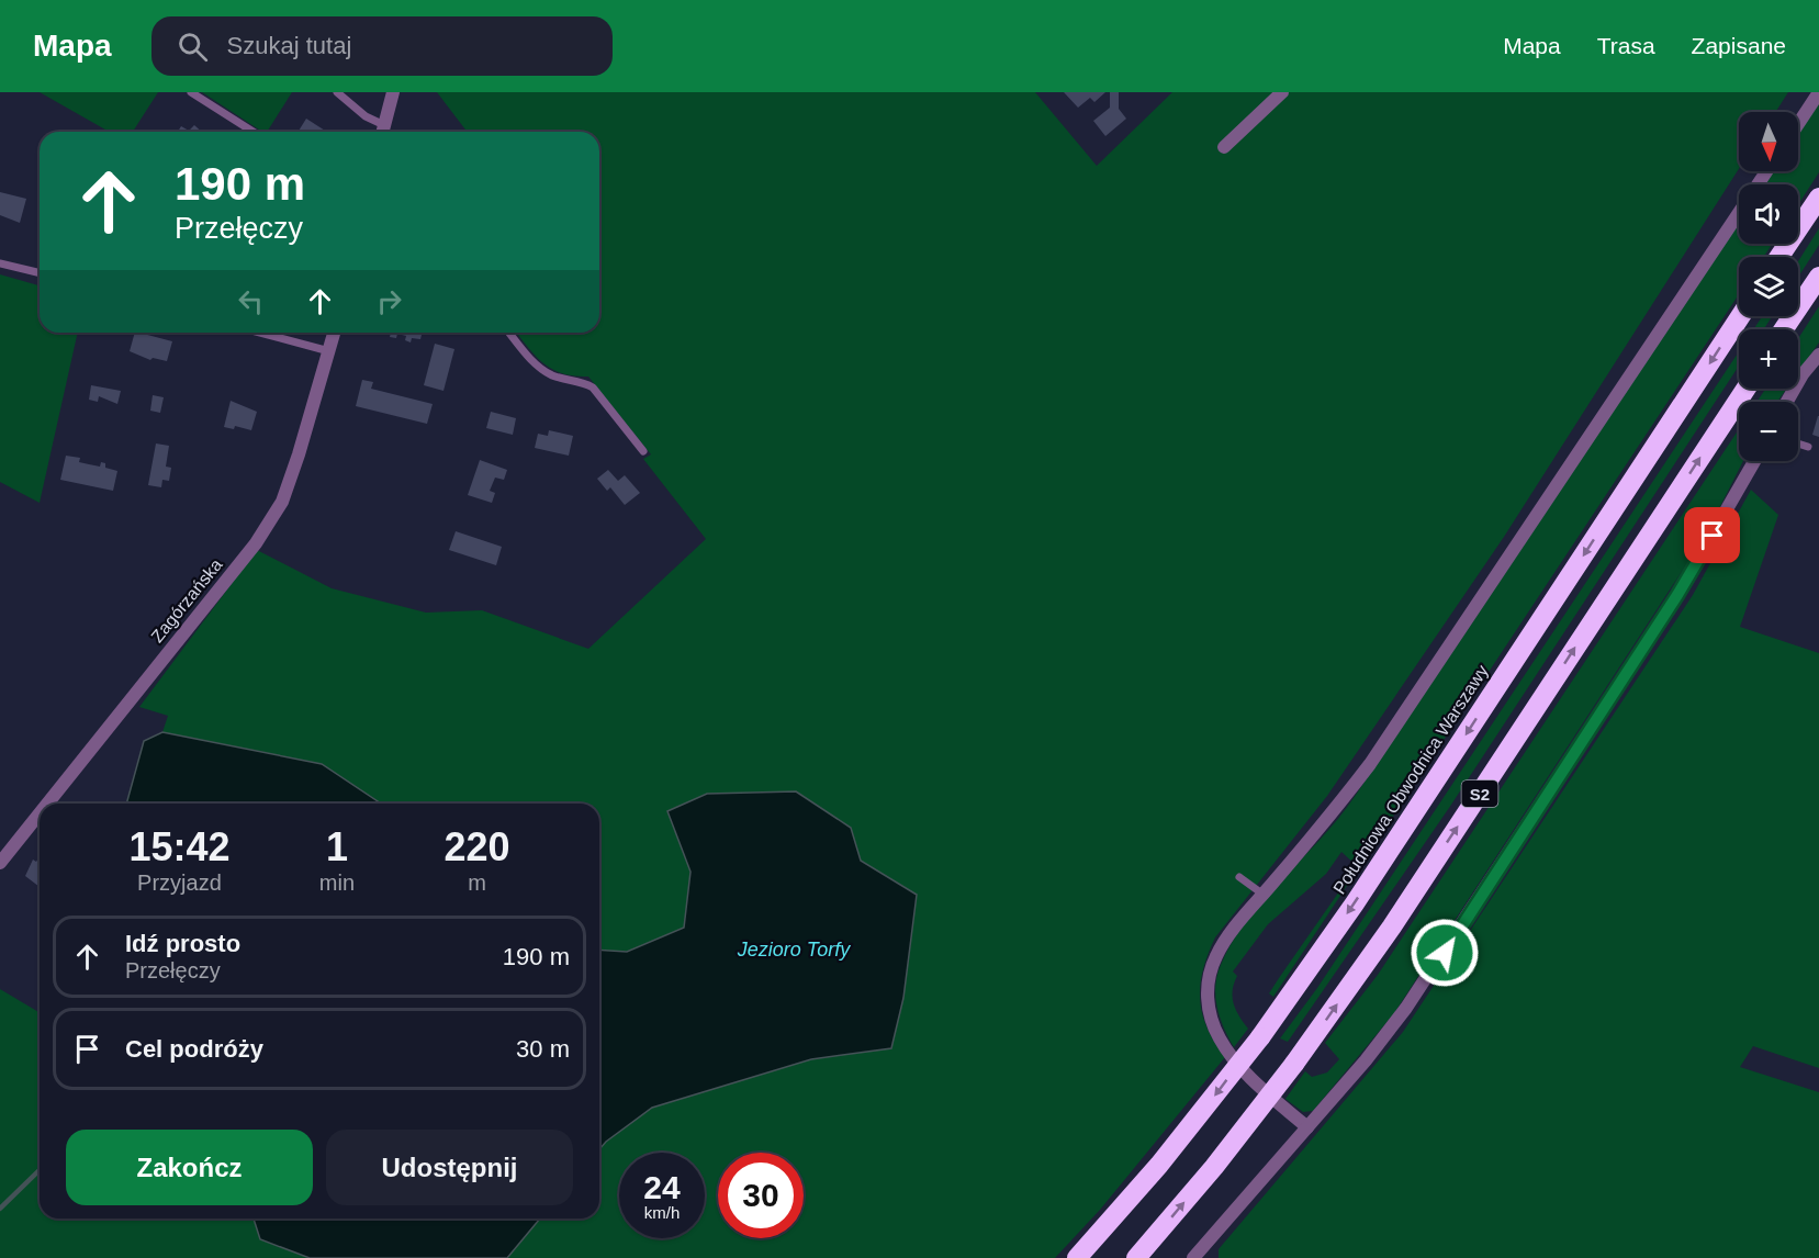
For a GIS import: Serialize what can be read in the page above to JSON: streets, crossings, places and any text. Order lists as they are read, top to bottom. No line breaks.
{"streets":{"highway":["Południowa Obwodnica Warszawy","S2"],"street":["Zagórzańska"]},"water":["Jezioro Torfy"],"north":"bottom","page":{"header":"Mapa","search":"Szukaj tutaj","nav":["Mapa","Trasa","Zapisane"],"map_buttons":["+","−"],"turn":["190 m","Przełęczy"],"eta":["15:42","Przyjazd","1","min","220","m"],"list":[{"name":"Idź prosto","note":"Przełęczy","value":"190 m"},{"name":"Cel podróży","value":"30 m"}],"buttons":["Zakończ","Udostępnij"],"speed":"24 km/h","limit":"30"}}
